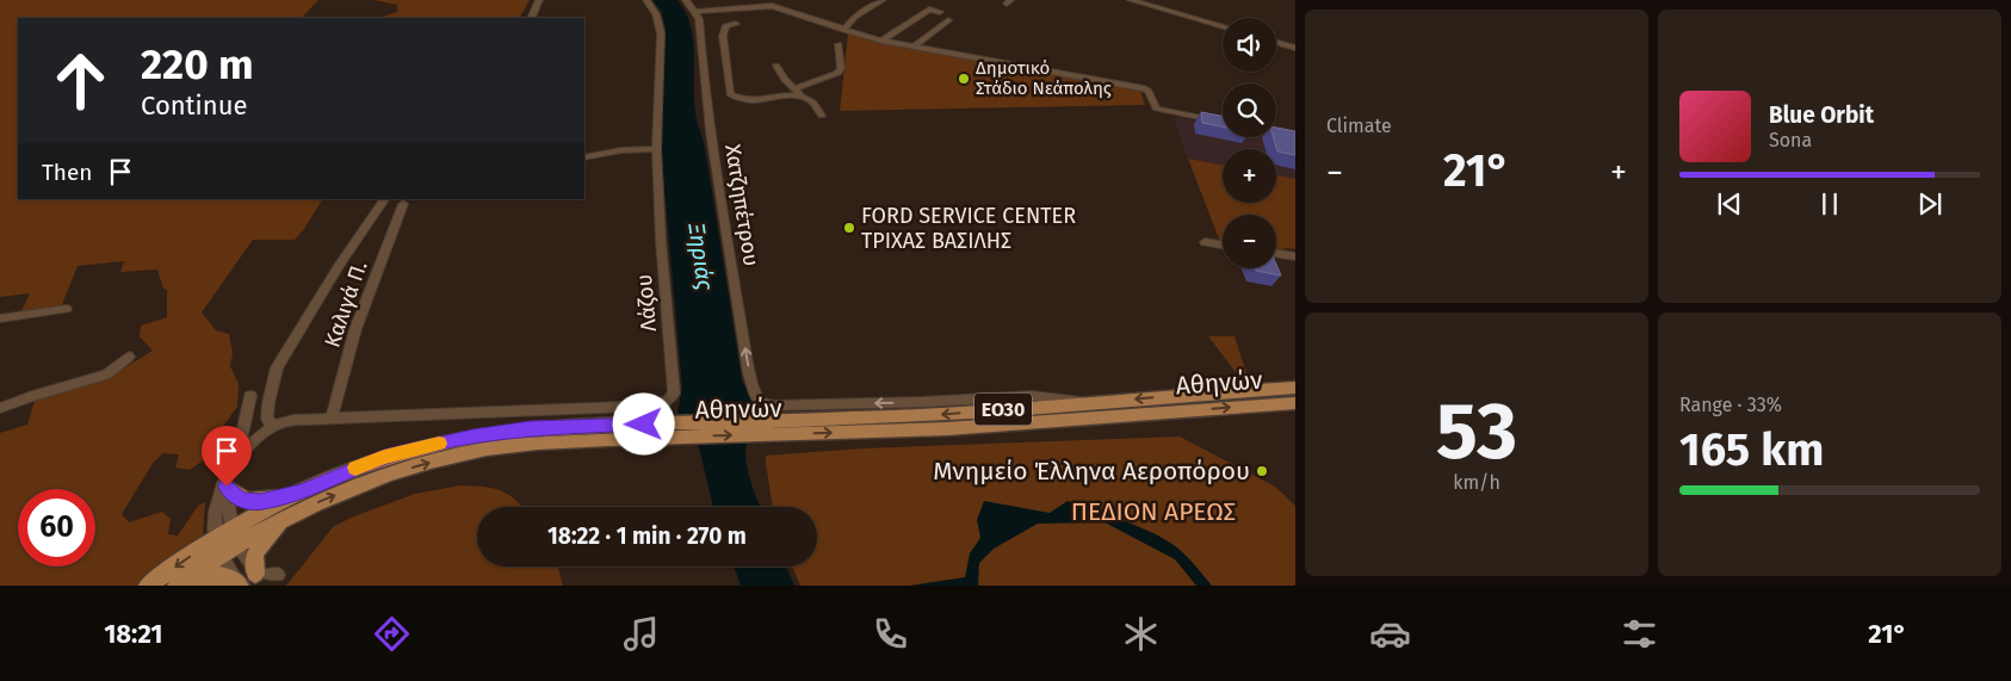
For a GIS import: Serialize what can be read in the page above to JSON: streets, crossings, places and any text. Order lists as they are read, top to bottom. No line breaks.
{"streets":{"main road":["Αθηνών","ΕΟ30"],"street":["Χατζηπέτρου","Λάζου","Καλιγά Π."]},"crossings":[["Χατζηπέτρου","Αθηνών"]],"water":["Ξηριάς"],"parks":["ΠΕΔΙΟΝ ΑΡΕΩΣ"],"places":["Δημοτικό Στάδιο Νεάπολης","FORD SERVICE CENTER ΤΡΙΧΑΣ ΒΑΣΙΛΗΣ","Μνημείο Έλληνα Αεροπόρου"],"page":{"tile":["Climate",["53","km/h"],["Range · 33%","165 km"]],"map_buttons":["+","−"],"turn":["220 m","Continue"],"song":["Blue Orbit","Sona"],"then":"Then","heat":["−","21°","+"],"limit":"60","trip":"18:22 · 1 min · 270 m","tabs":["18:21","21°"]}}
